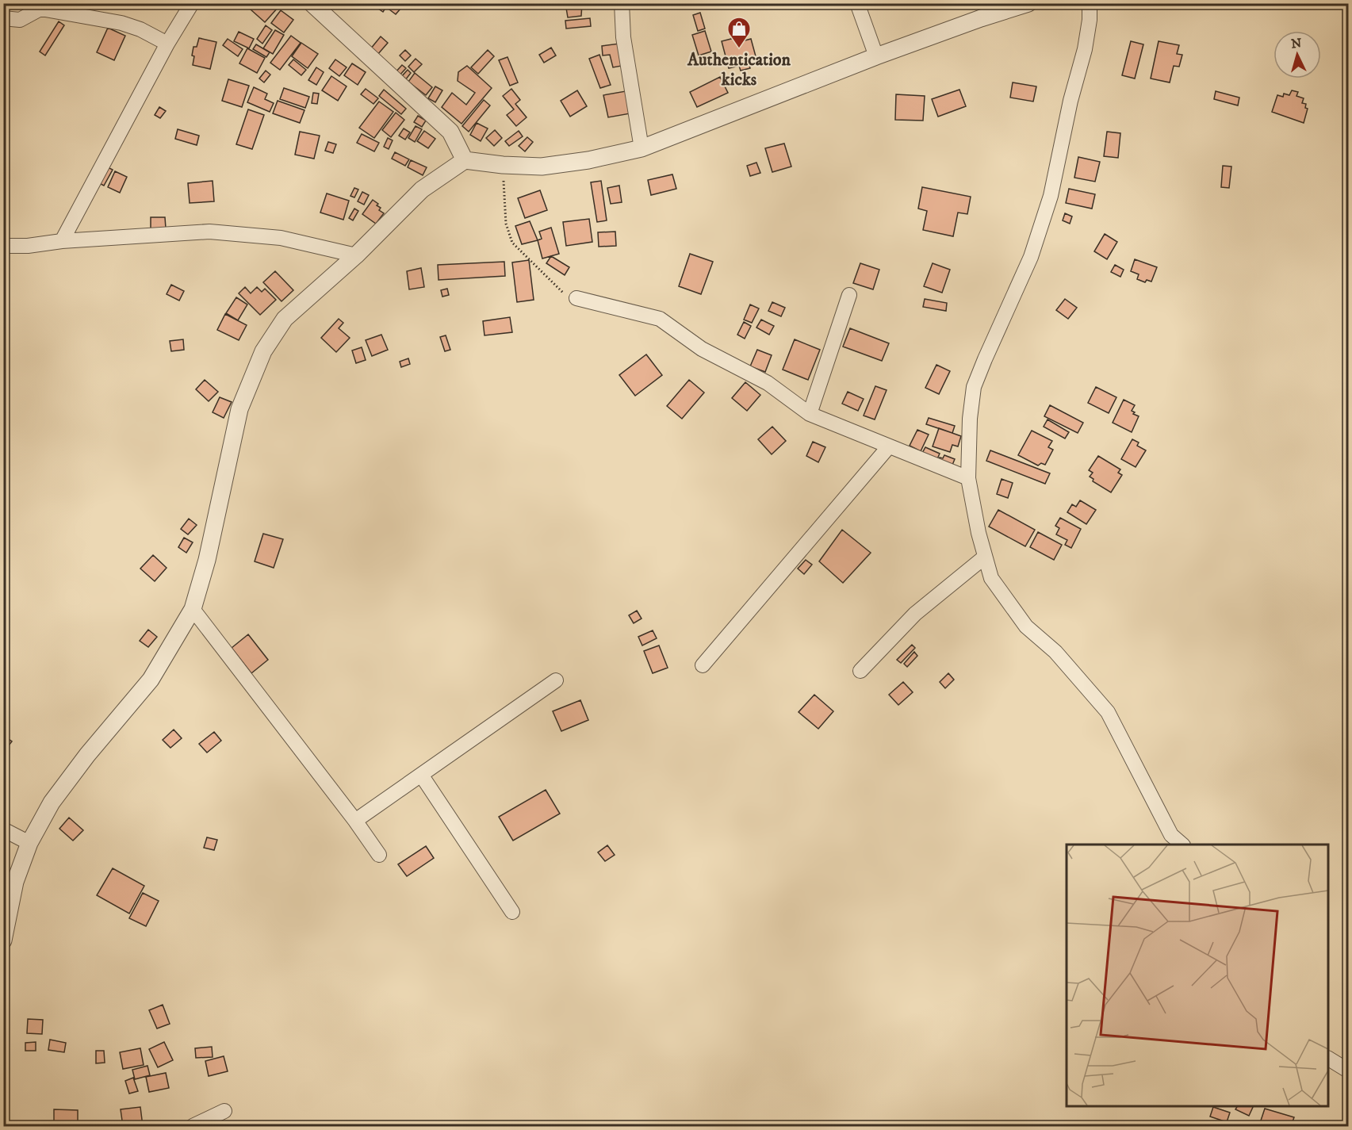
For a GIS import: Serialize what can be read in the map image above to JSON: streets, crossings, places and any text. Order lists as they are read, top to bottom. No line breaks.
{"places":{"shop":["Authentication kicks"]},"north":"top"}
